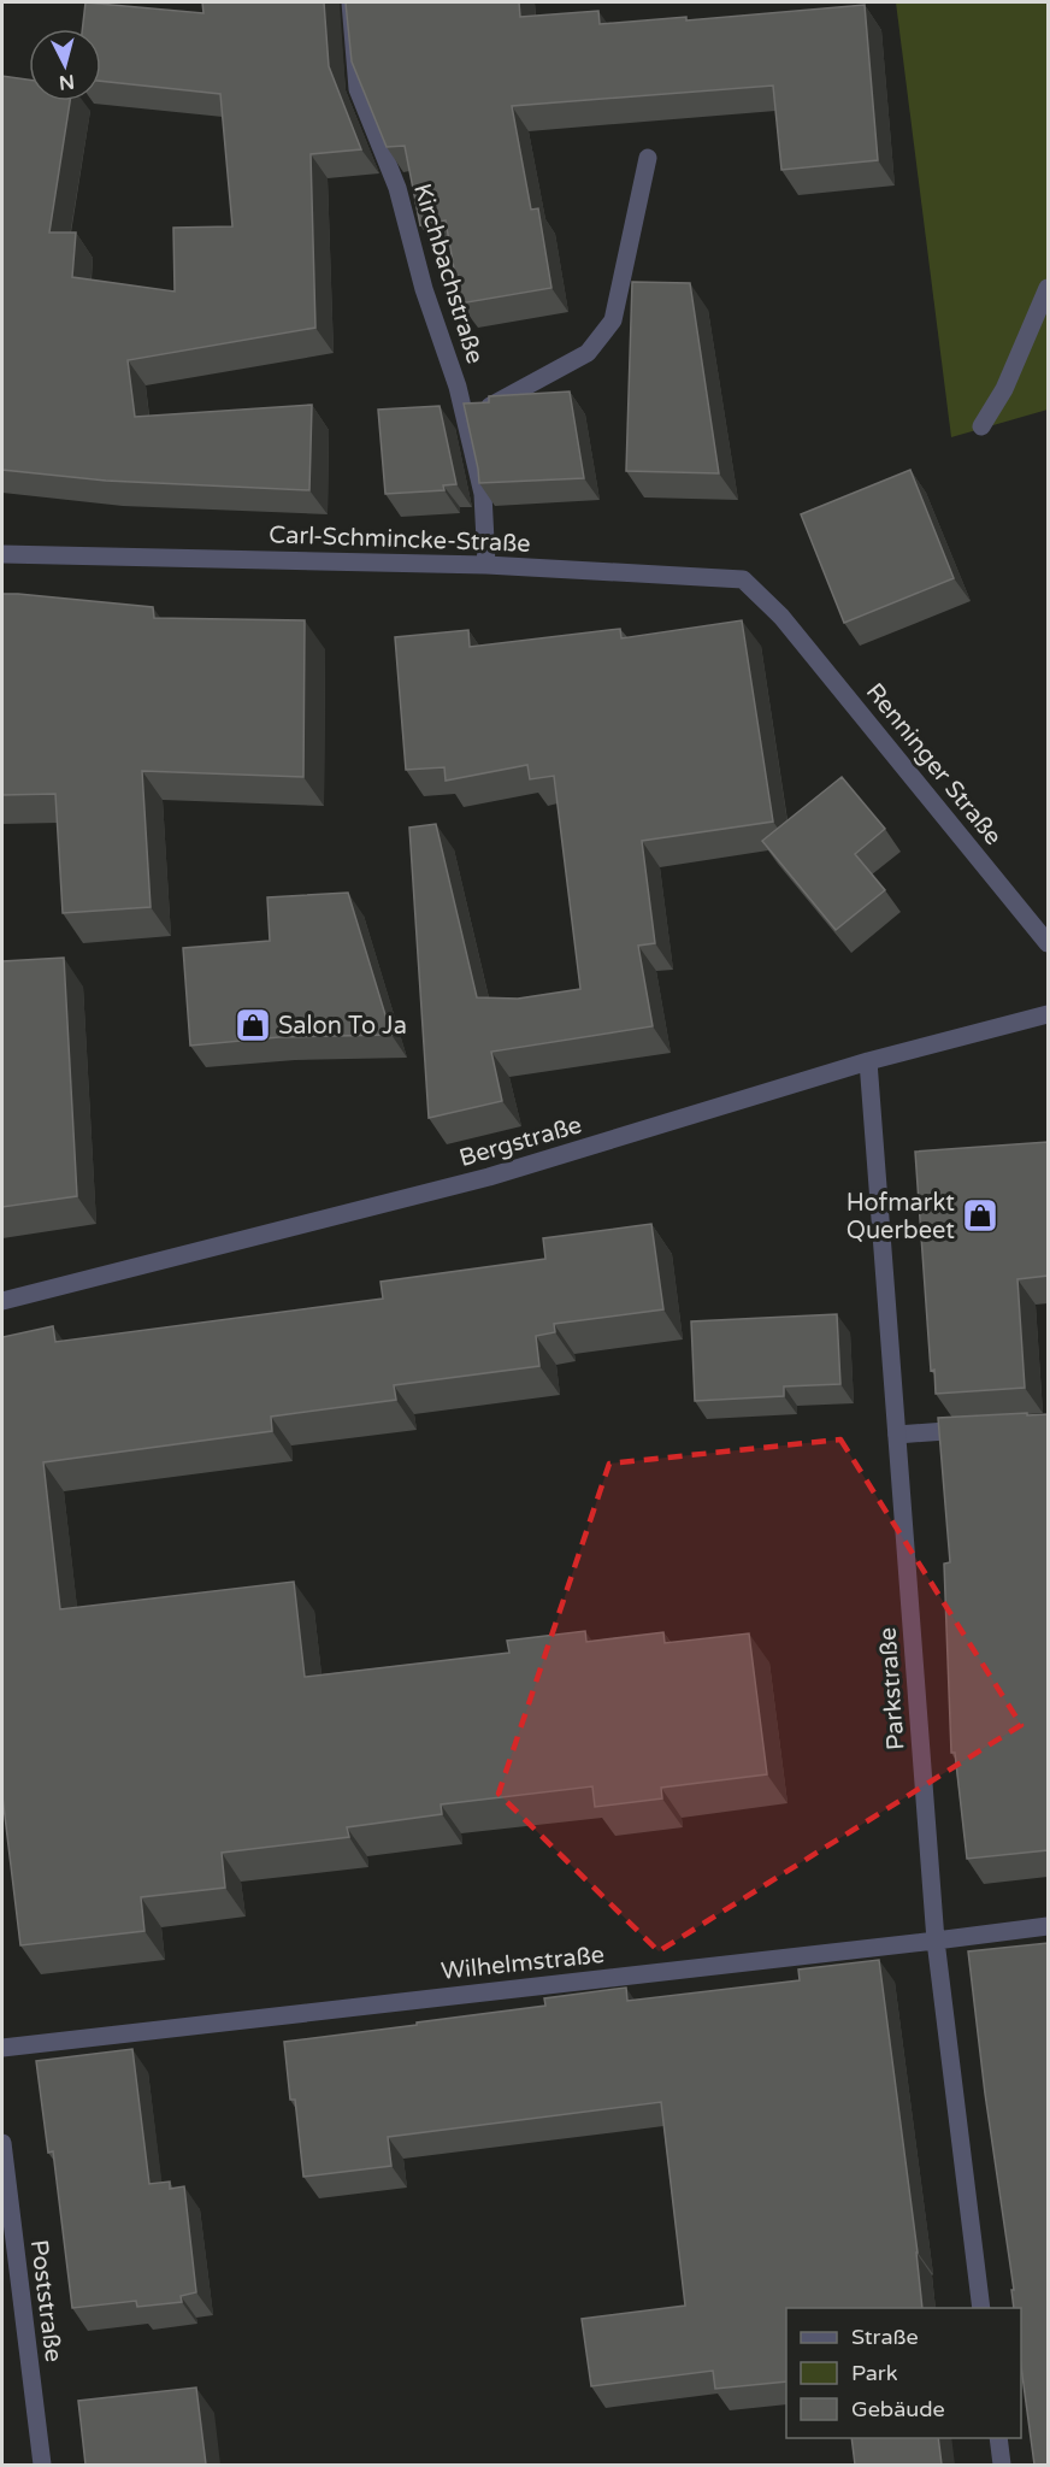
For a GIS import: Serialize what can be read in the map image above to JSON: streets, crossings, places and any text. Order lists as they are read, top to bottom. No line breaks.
{"streets":{"street":["Kirchbachstraße","Carl-Schmincke-Straße","Renninger Straße","Bergstraße","Parkstraße","Wilhelmstraße","Poststraße"]},"crossings":[["Kirchbachstraße","Carl-Schmincke-Straße"],["Carl-Schmincke-Straße","Renninger Straße"],["Bergstraße","Parkstraße"],["Parkstraße","Wilhelmstraße"]],"places":{"shop":["Salon To Ja","Hofmarkt Querbeet"]},"legend":["Straße","Park","Gebäude"],"north":"bottom"}
